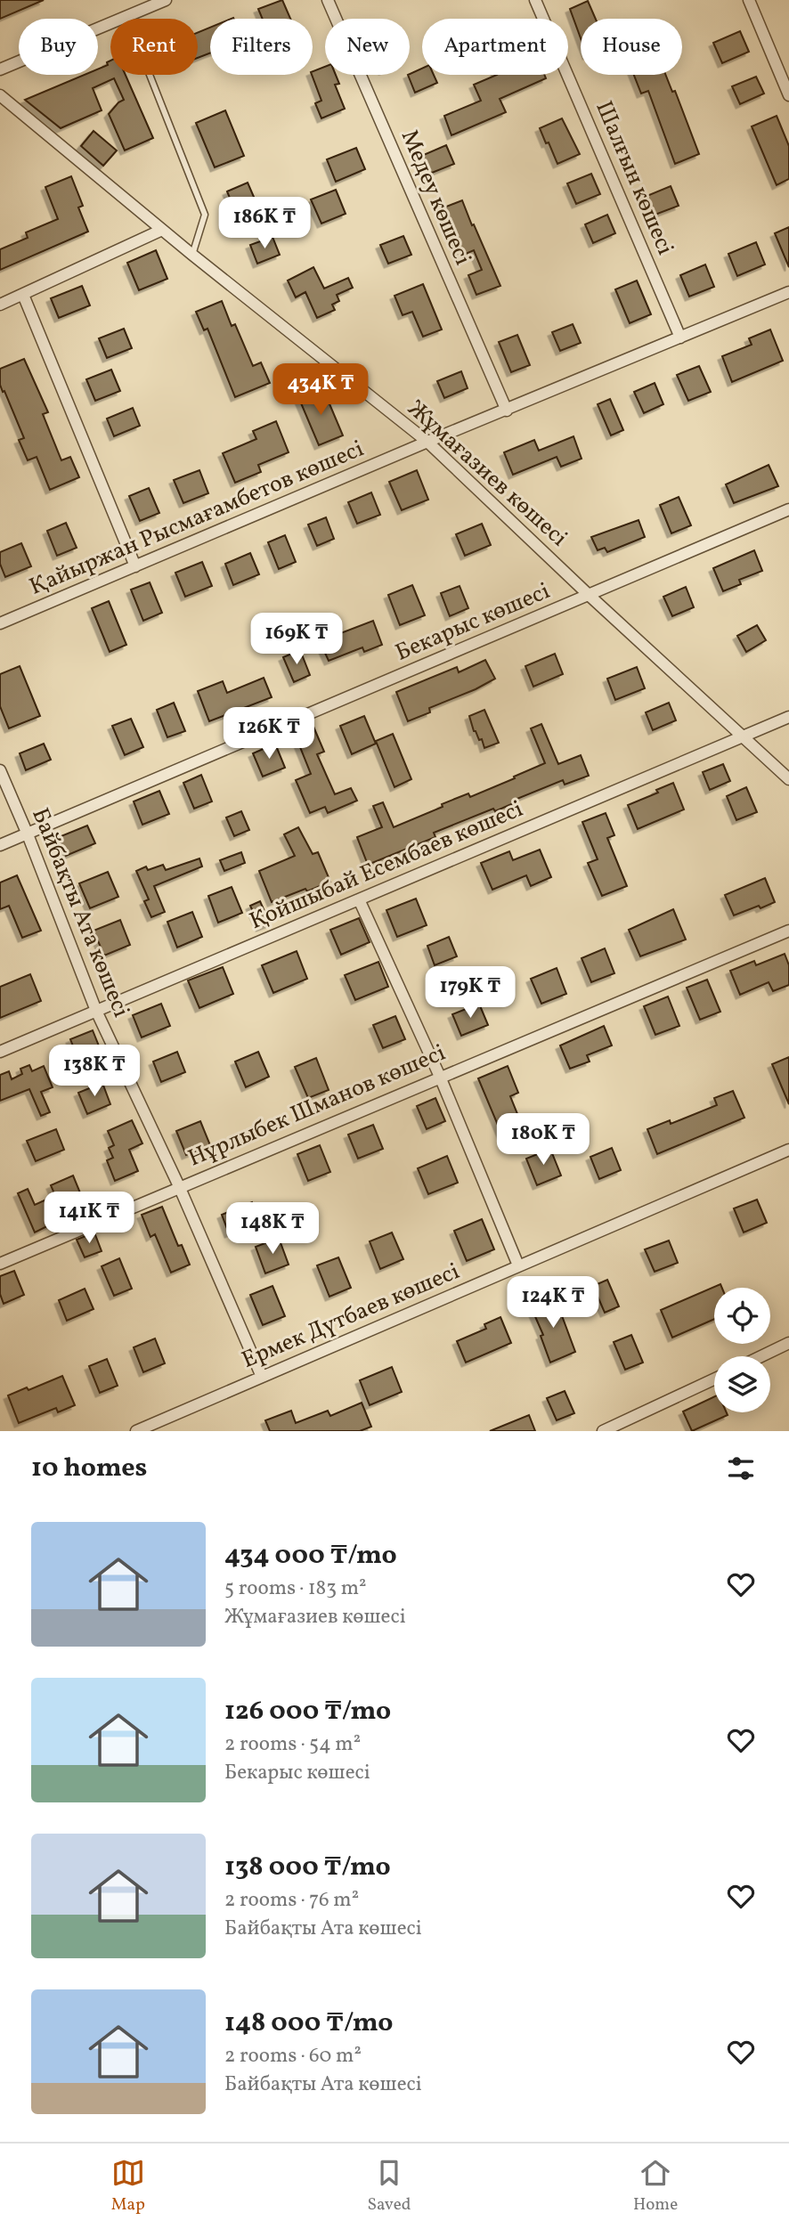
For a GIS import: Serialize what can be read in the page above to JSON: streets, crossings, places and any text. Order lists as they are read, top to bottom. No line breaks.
{"streets":{"street":["Шалғын көшесі","Медеу көшесі","Жұмағазиев көшесі","Қайыржан Рысмағамбетов көшесі","Бекарыс көшесі","Қойшыбай Есембаев көшесі","Байбақты Ата көшесі","Нұрлыбек Шманов көшесі","Ермек Дүтбаев көшесi"]},"crossings":[["Шалғын көшесі","Қайыржан Рысмағамбетов көшесі"],["Медеу көшесі","Қайыржан Рысмағамбетов көшесі"],["Жұмағазиев көшесі","Қайыржан Рысмағамбетов көшесі"],["Жұмағазиев көшесі","Бекарыс көшесі"],["Жұмағазиев көшесі","Қойшыбай Есембаев көшесі"],["Бекарыс көшесі","Байбақты Ата көшесі"],["Қойшыбай Есембаев көшесі","Байбақты Ата көшесі"],["Байбақты Ата көшесі","Нұрлыбек Шманов көшесі"],["Байбақты Ата көшесі","Ермек Дүтбаев көшесi"]],"page":{"chip":["Buy","Rent","Filters","New","Apartment","House"],"price":["186K ₸","434K ₸","169K ₸","126K ₸","179K ₸","138K ₸","180K ₸","141K ₸","148K ₸","124K ₸"],"heading":"10 homes","list":[{"name":"434 000 ₸/mo","note":"5 rooms · 183 m² · Жұмағазиев көшесі"},{"name":"126 000 ₸/mo","note":"2 rooms · 54 m² · Бекарыс көшесі"},{"name":"138 000 ₸/mo","note":"2 rooms · 76 m² · Байбақты Ата көшесі"},{"name":"148 000 ₸/mo","note":"2 rooms · 60 m² · Байбақты Ата көшесі"}],"tabs":["Map","Saved","Home"]}}
